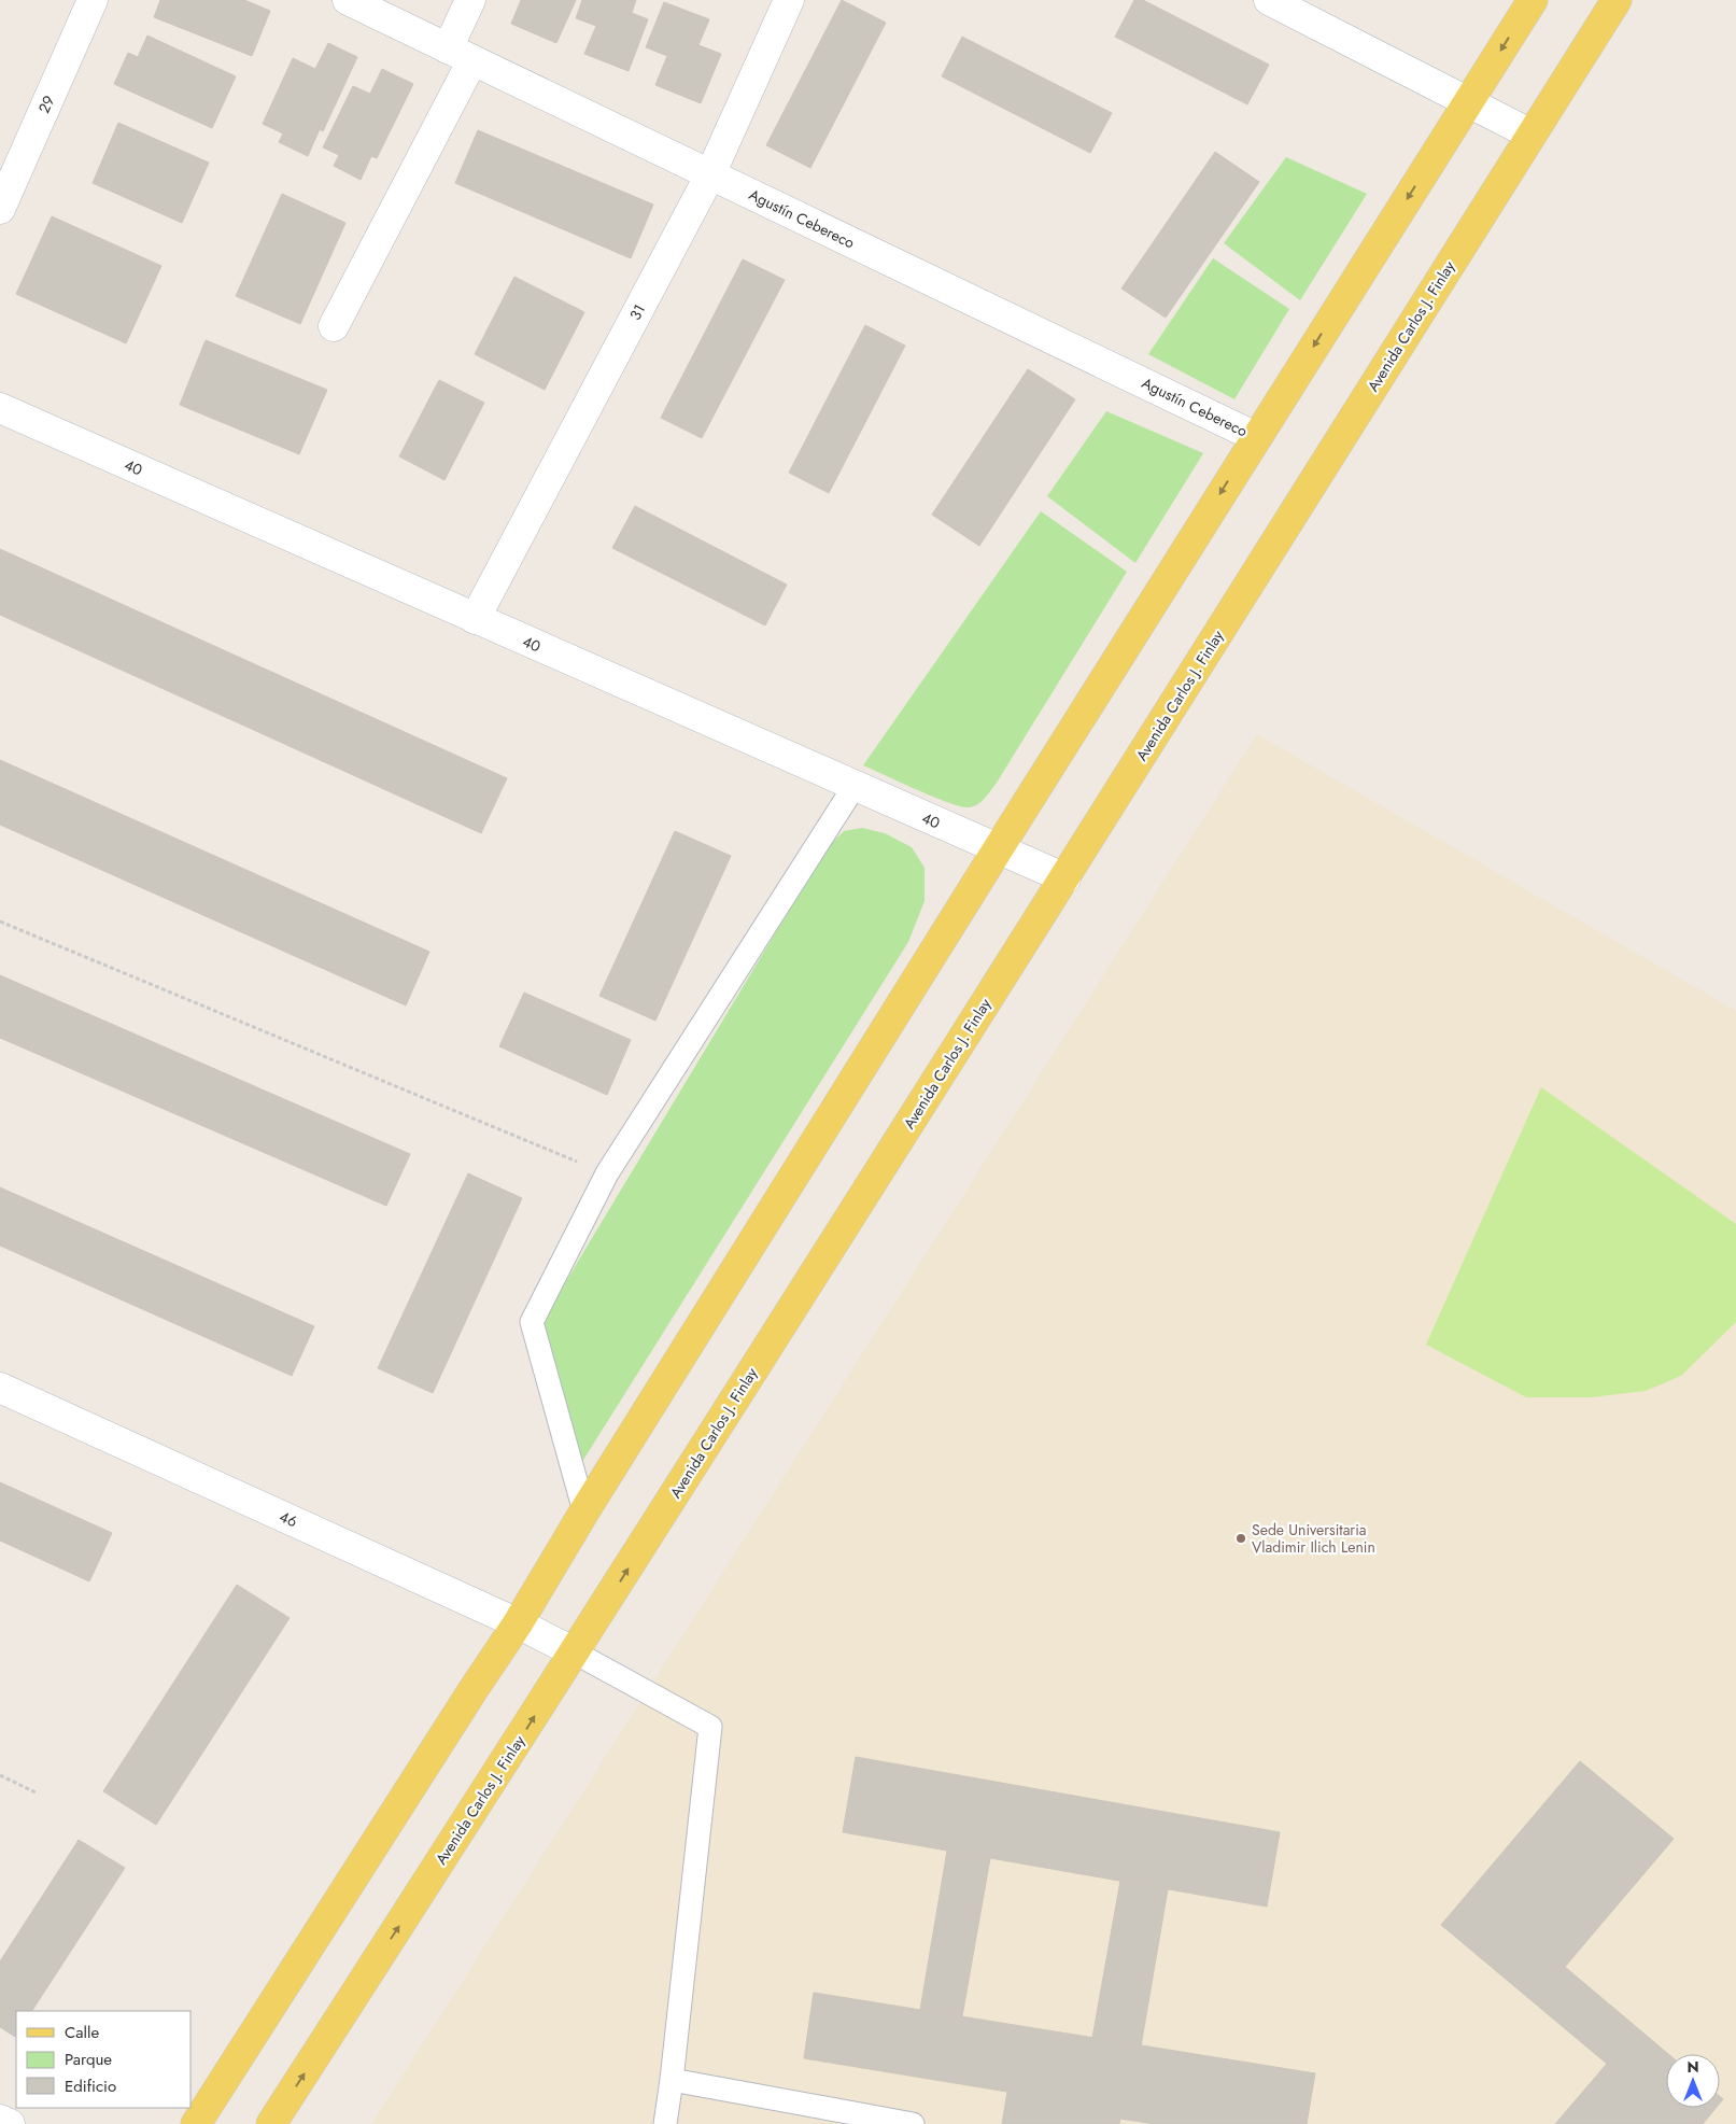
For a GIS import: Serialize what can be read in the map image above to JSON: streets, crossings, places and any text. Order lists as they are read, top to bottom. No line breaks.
{"streets":{"main road":["Avenida Carlos J. Finlay"],"street":["29","Agustín Cebereco","31","40","46"]},"crossings":[["Agustín Cebereco","31"],["31","40"],["Avenida Carlos J. Finlay","40"],["Avenida Carlos J. Finlay","46"]],"places":["Sede Universitaria Vladimir Ilich Lenin"],"legend":["Calle","Parque","Edificio"],"north":"top"}
